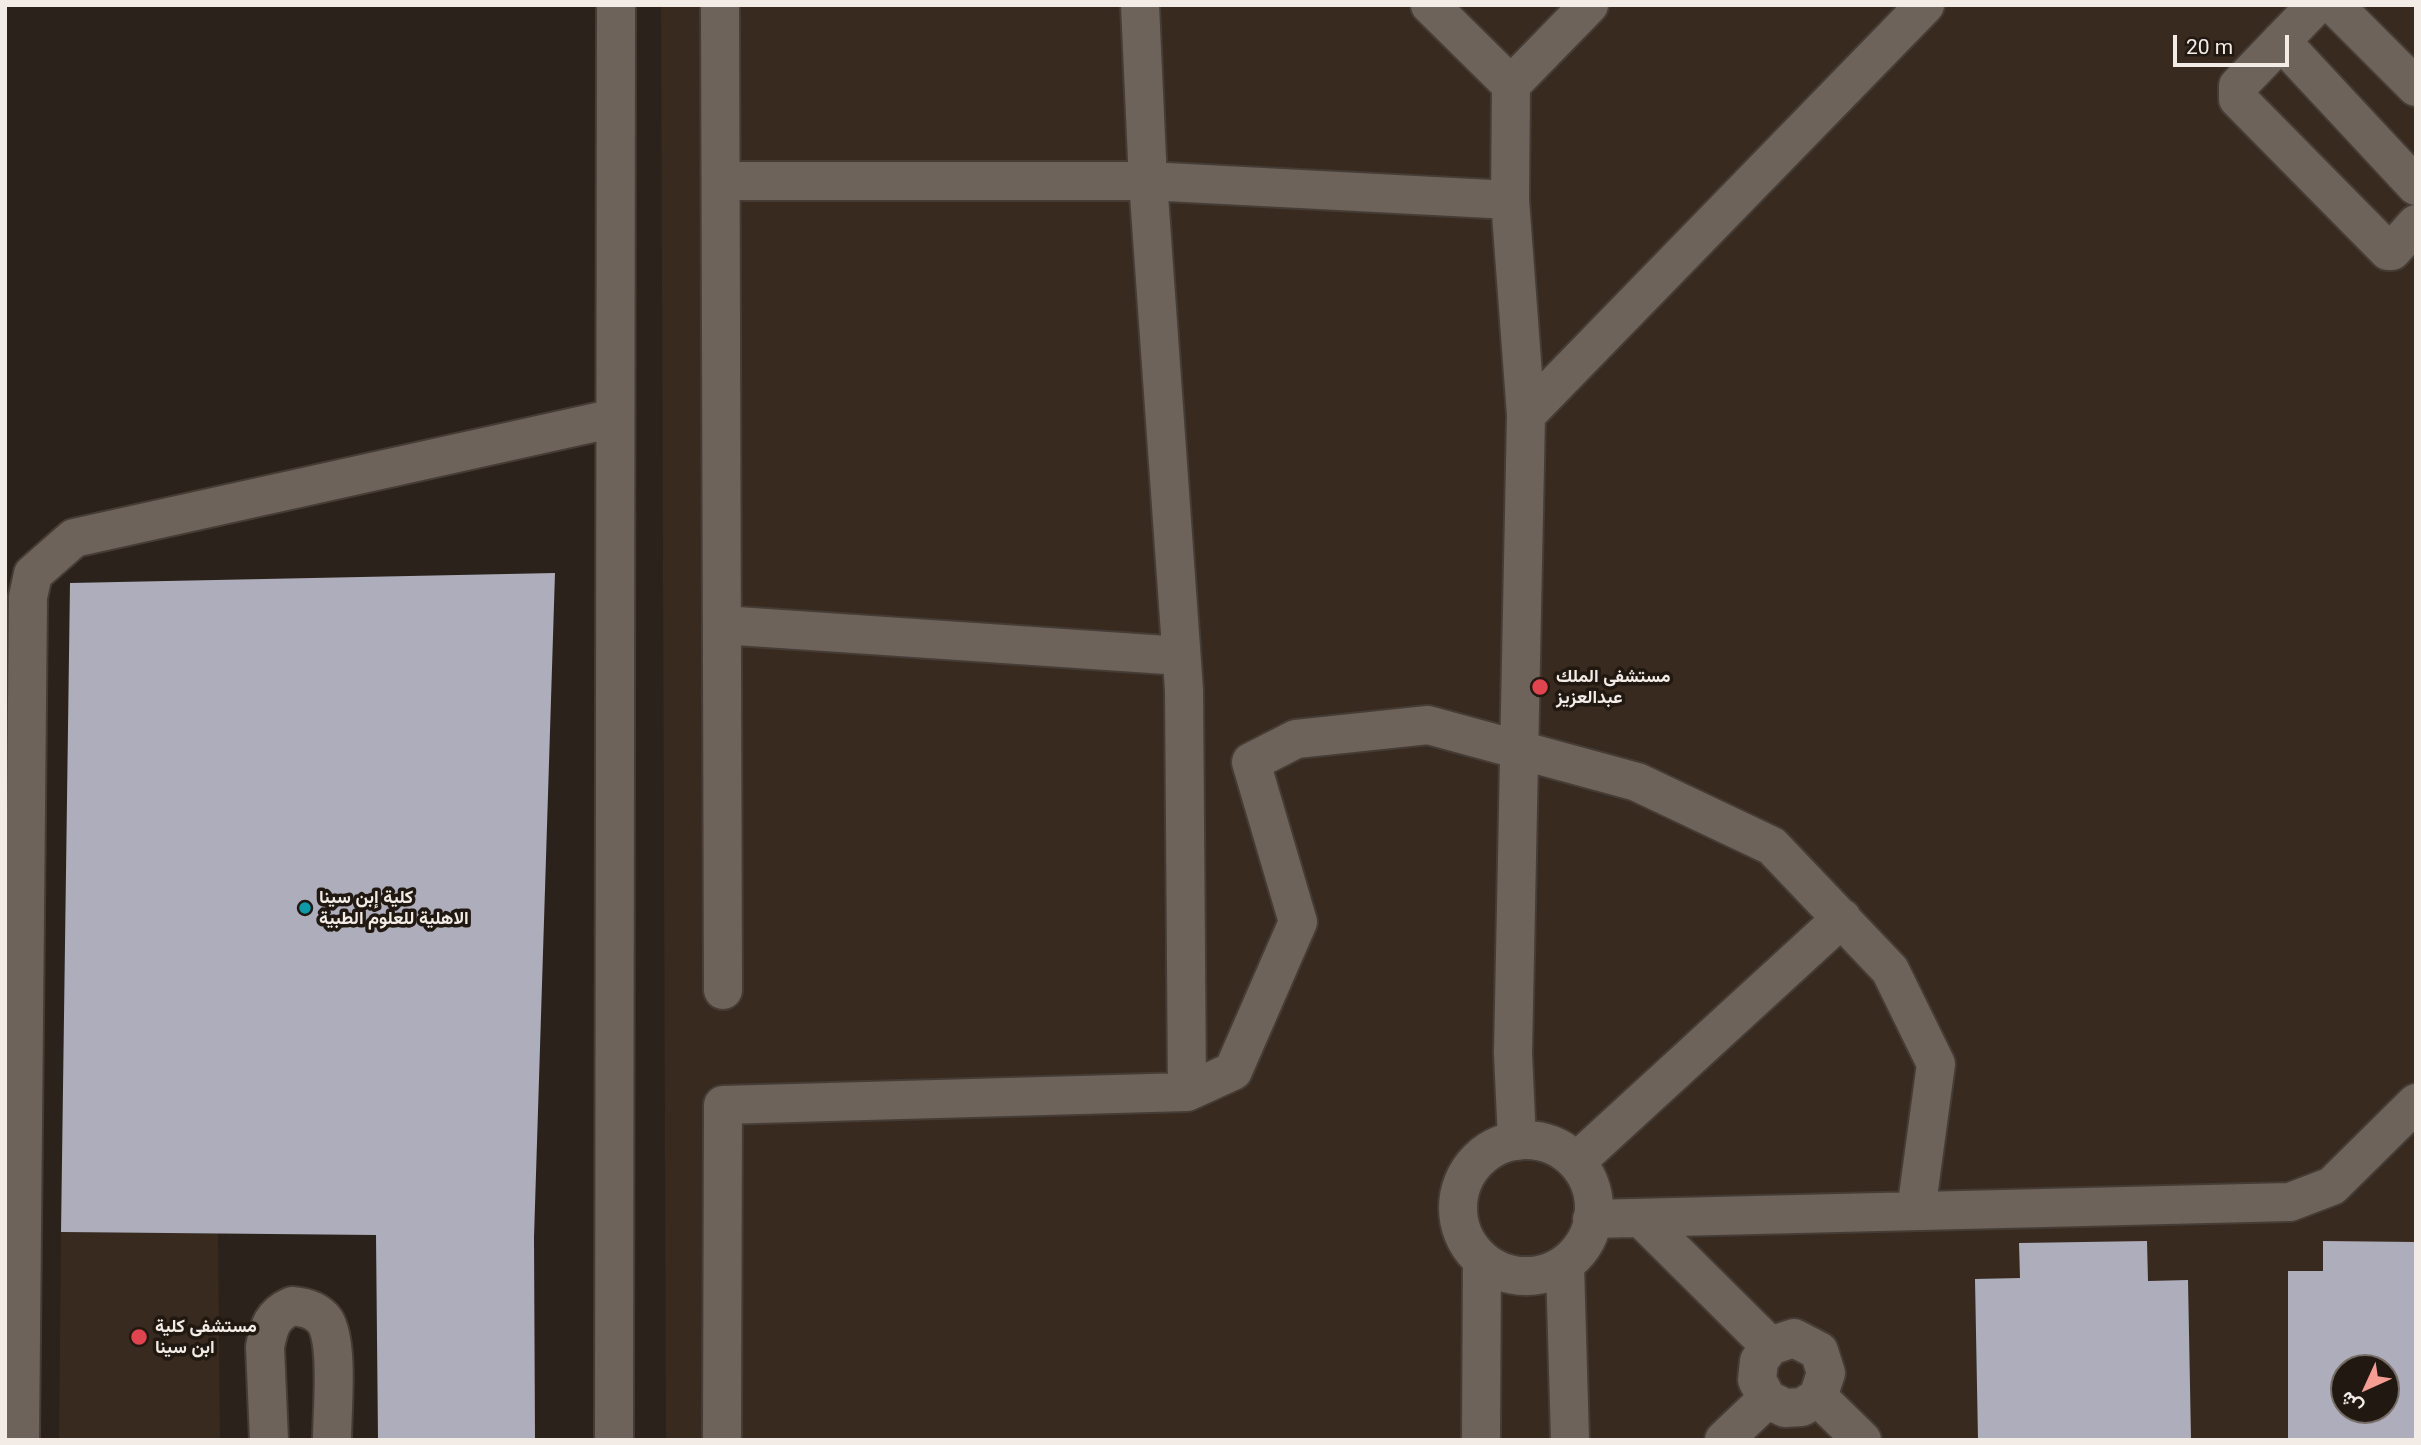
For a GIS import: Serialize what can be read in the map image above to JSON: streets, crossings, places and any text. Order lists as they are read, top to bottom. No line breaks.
{"places":["مستشفى الملك عبدالعزيز","كلية إبن سينا الاهلية للعلوم الطبية","مستشفى كلية ابن سينا"],"scale_bar":"20 m","north":"bottom left"}
